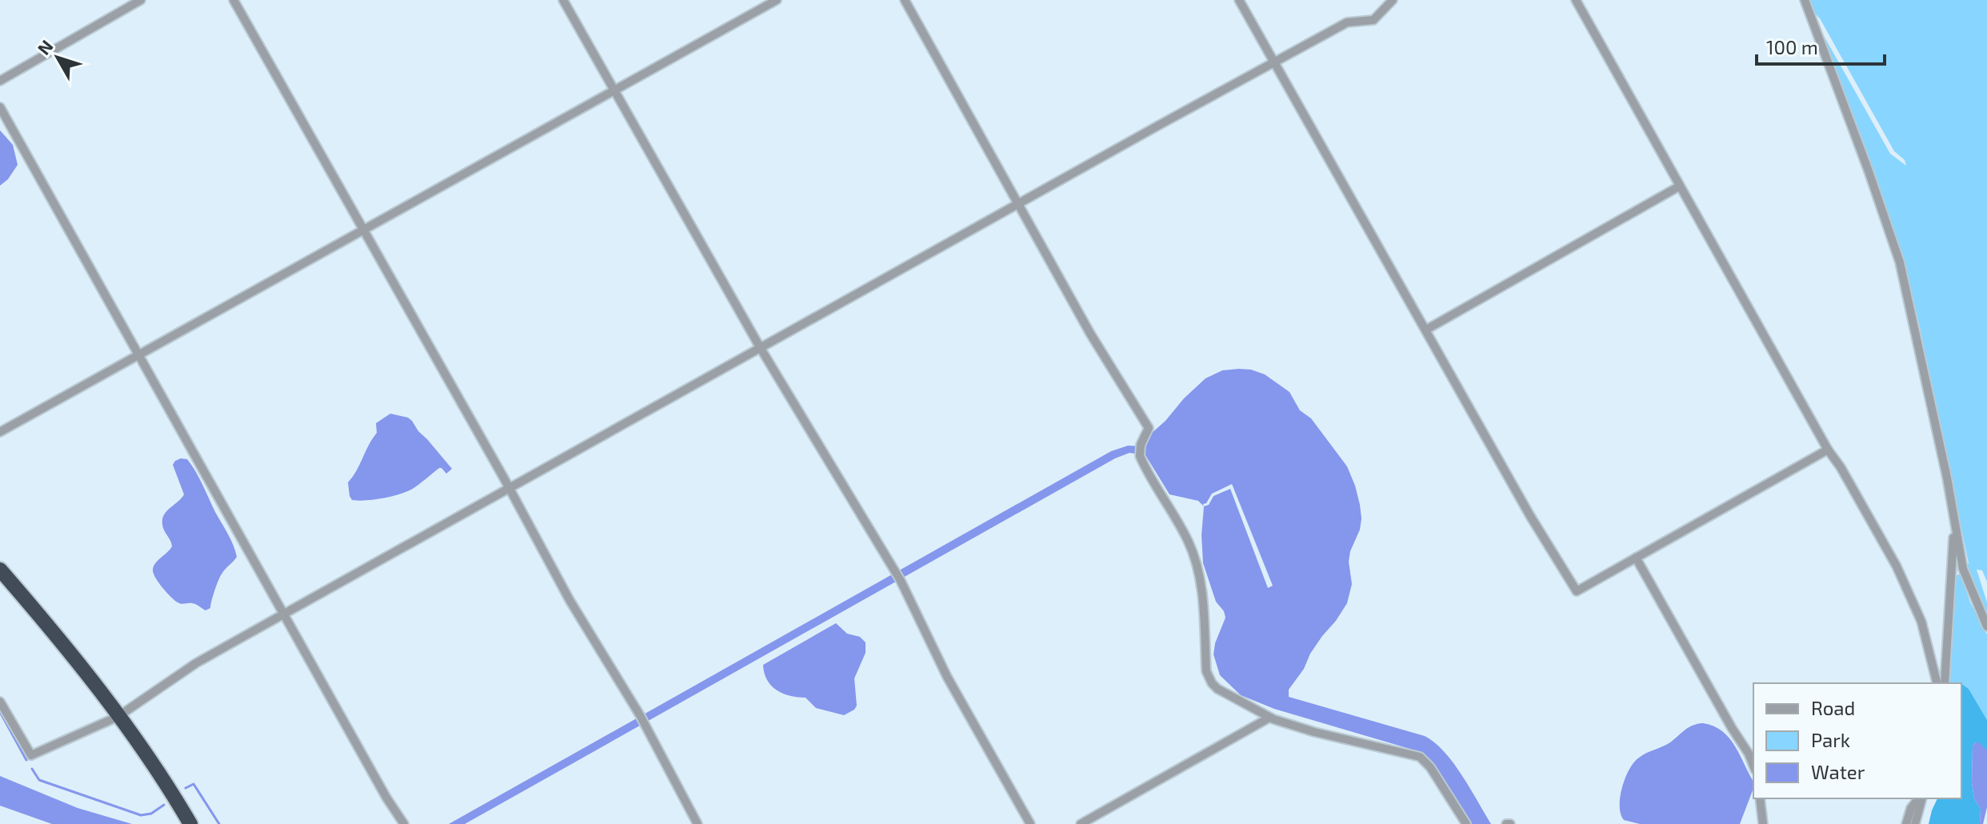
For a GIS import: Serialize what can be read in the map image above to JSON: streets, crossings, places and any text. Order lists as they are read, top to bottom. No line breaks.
{"legend":["Road","Park","Water"],"scale_bar":"100 m","north":"top left"}
